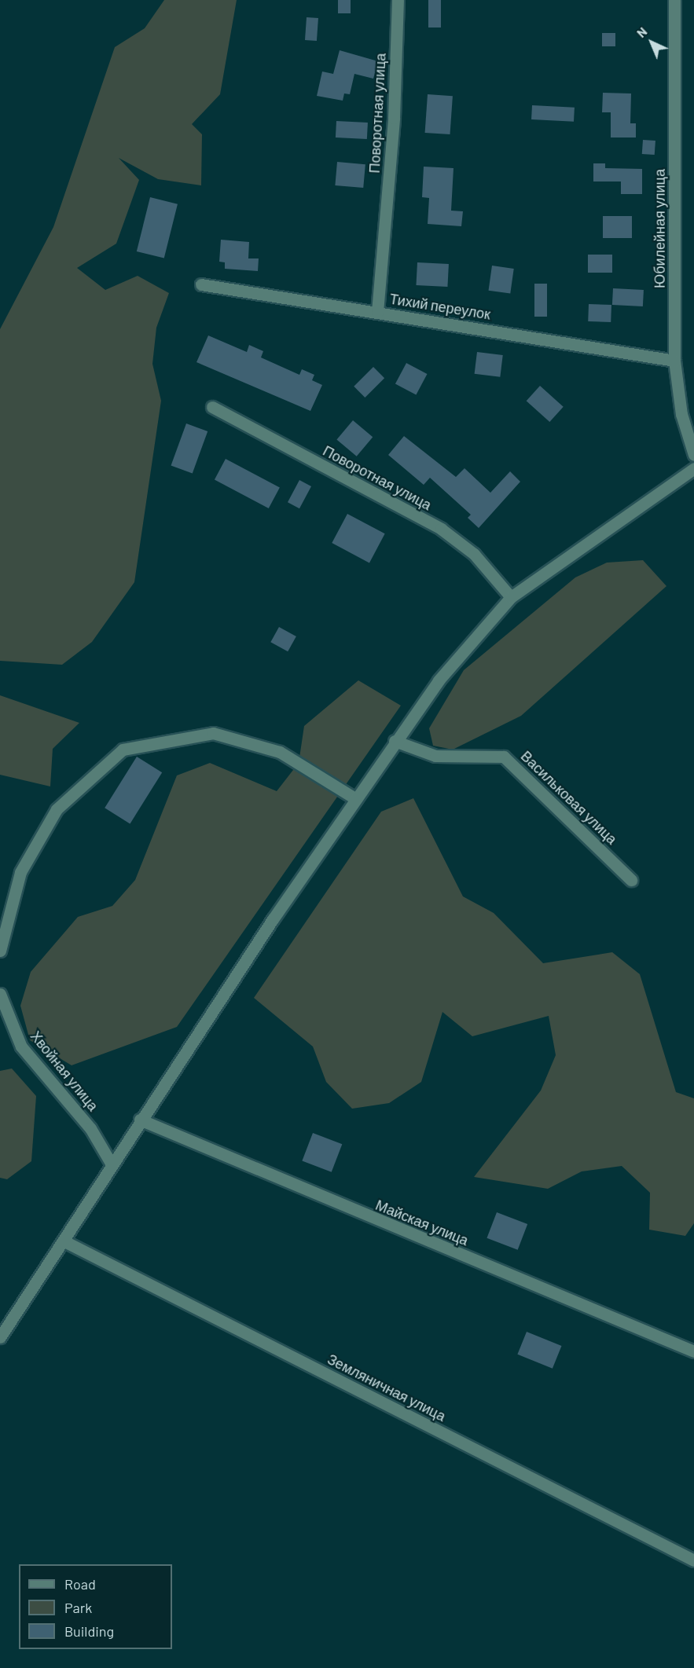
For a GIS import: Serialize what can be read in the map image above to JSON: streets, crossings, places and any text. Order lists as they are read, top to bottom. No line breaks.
{"streets":{"street":["Поворотная улица","Юбилейная улица","Тихий переулок","Васильковая улица","Хвойная улица","Майская улица","Земляничная улица"]},"crossings":[["Поворотная улица","Тихий переулок"],["Юбилейная улица","Тихий переулок"]],"legend":["Road","Park","Building"],"north":"top left"}
